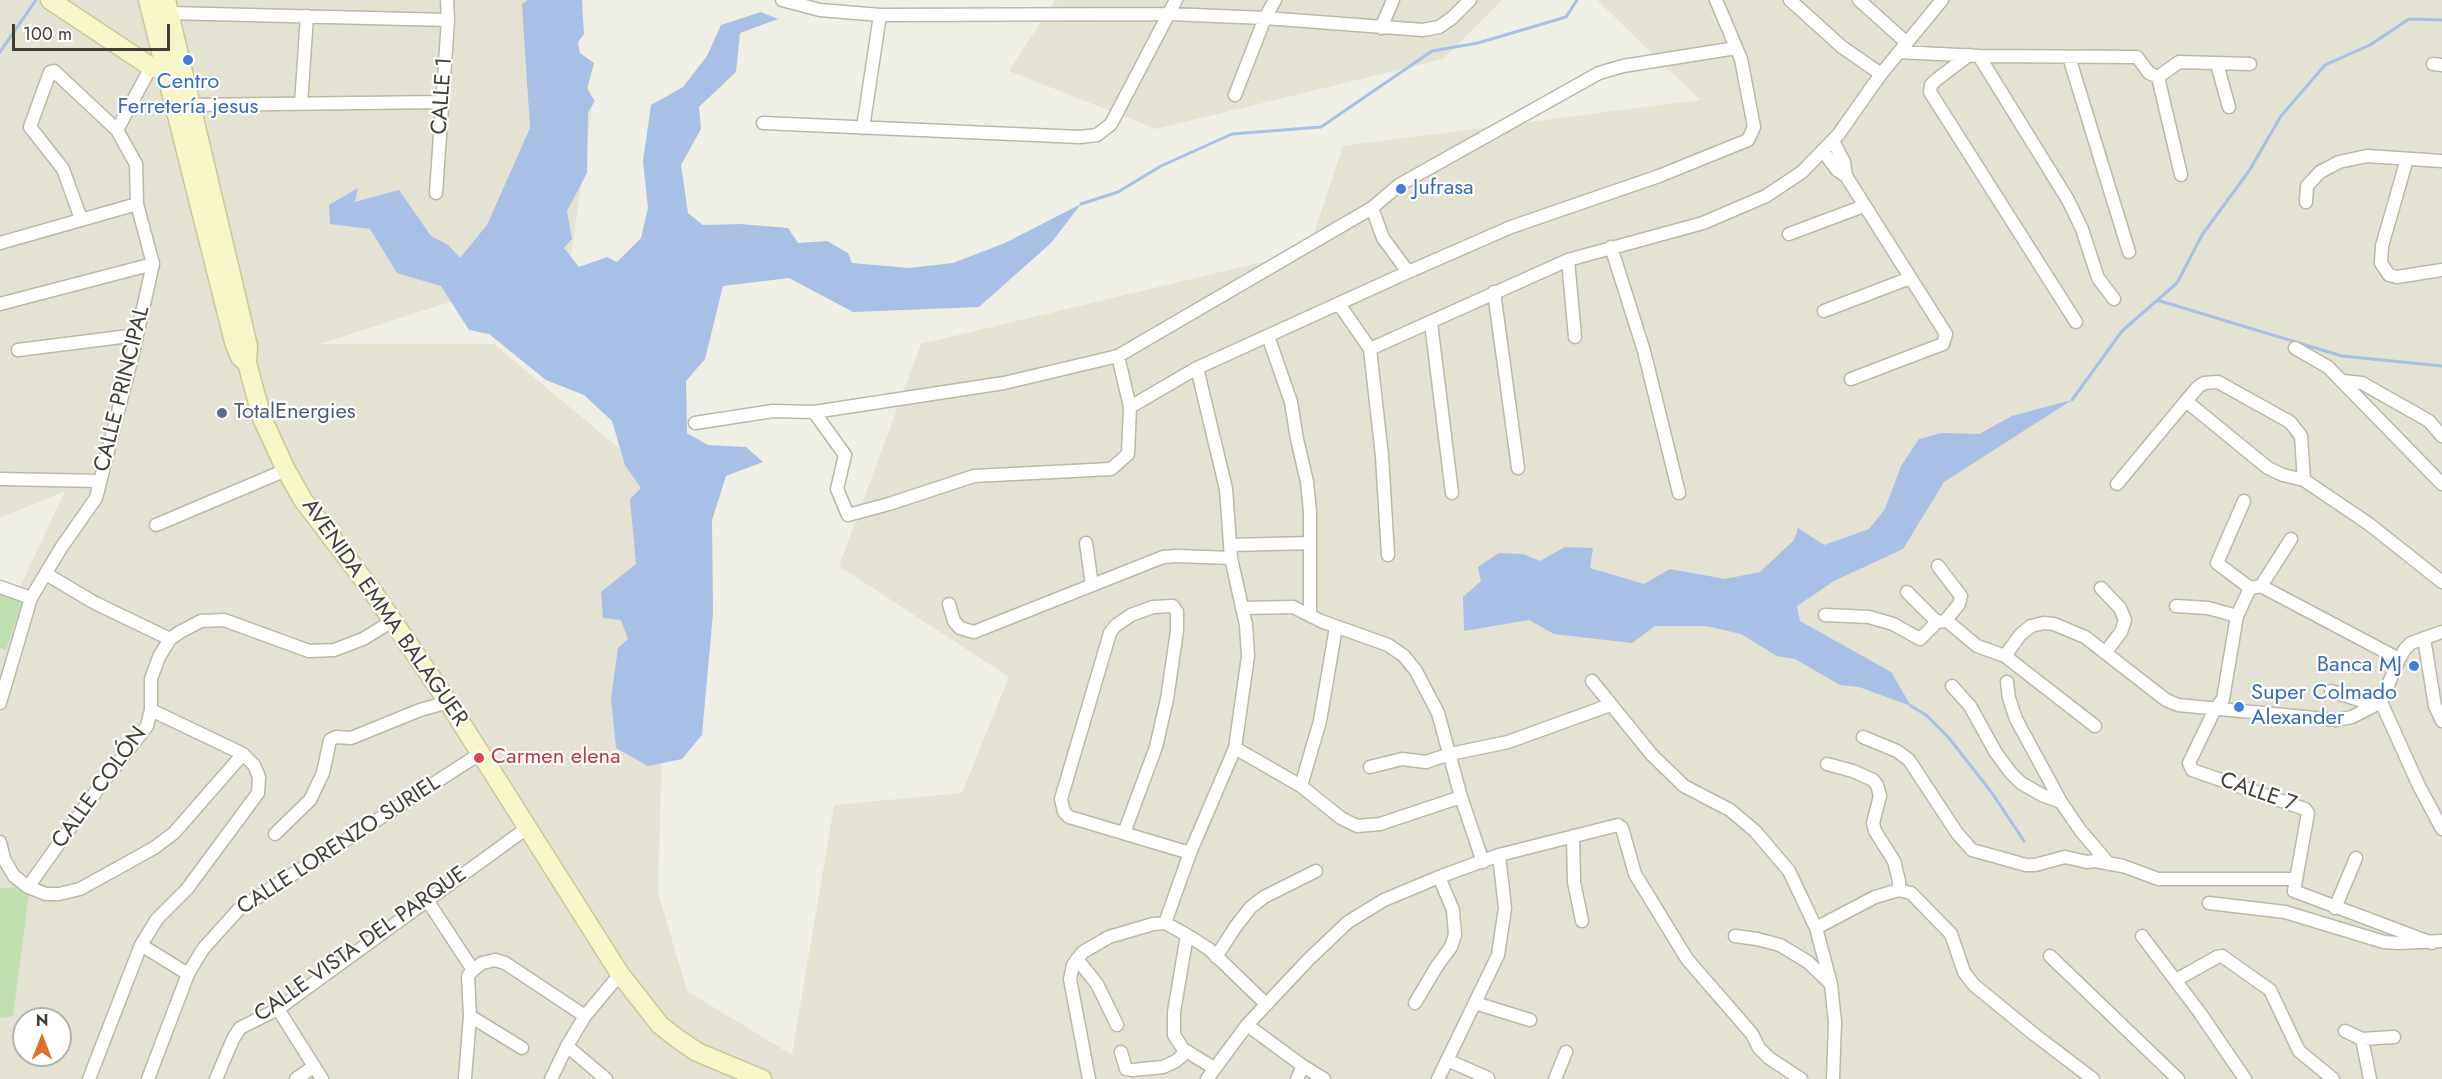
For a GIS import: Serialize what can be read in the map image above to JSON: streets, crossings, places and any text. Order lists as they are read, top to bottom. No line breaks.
{"streets":{"street":["CALLE 1","CALLE PRINCIPAL","AVENIDA EMMA BALAGUER","CALLE COLÓN","CALLE 7","CALLE LORENZO SURIEL","CALLE VISTA DEL PARQUE"]},"crossings":[["AVENIDA EMMA BALAGUER","CALLE LORENZO SURIEL"],["AVENIDA EMMA BALAGUER","CALLE VISTA DEL PARQUE"]],"places":["Centro Ferretería jesus","Jufrasa","TotalEnergies","Banca MJ","Super Colmado Alexander","Carmen elena"],"scale_bar":"100 m","north":"top"}
